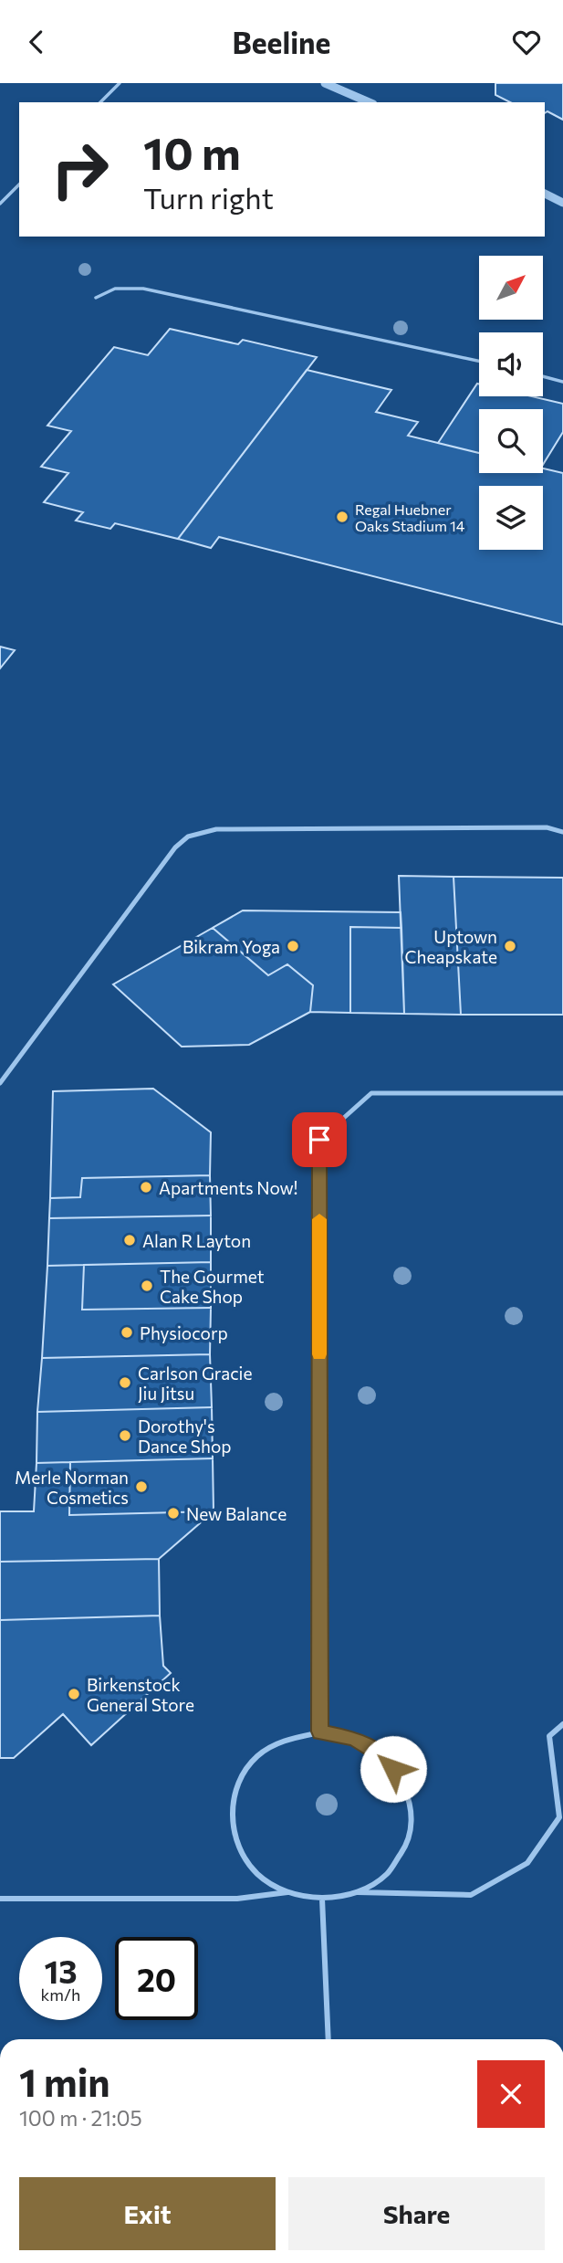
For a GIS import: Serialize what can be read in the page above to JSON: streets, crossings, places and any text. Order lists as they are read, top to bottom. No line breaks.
{"places":["Regal Huebner Oaks Stadium 14","Bikram Yoga","Uptown Cheapskate","Apartments Now!","Alan R Layton","The Gourmet Cake Shop","Physiocorp","Carlson Gracie Jiu Jitsu","Dorothy's Dance Shop","Merle Norman Cosmetics","New Balance","Birkenstock General Store"],"north":"top right","page":{"header":"Beeline","turn":["10 m","Turn right"],"speed":"13 km/h","limit":"20","heading":["1 min","100 m · 21:05"],"buttons":["Exit","Share"]}}
